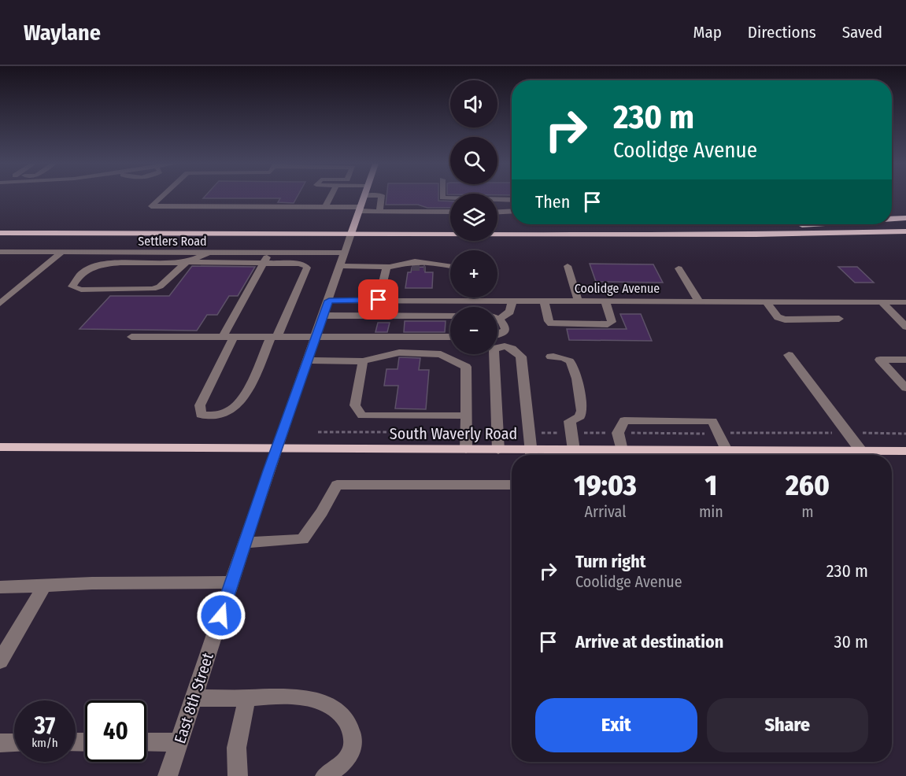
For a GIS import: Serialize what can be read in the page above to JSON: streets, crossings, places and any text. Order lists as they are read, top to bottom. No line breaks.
{"streets":{"main road":["South Waverly Road","East 8th Street"],"street":["Settlers Road","Coolidge Avenue"]},"crossings":[["Settlers Road","East 8th Street"],["Coolidge Avenue","East 8th Street"],["South Waverly Road","East 8th Street"]],"page":{"header":"Waylane","nav":["Map","Directions","Saved"],"map_buttons":["+","−"],"turn":["230 m","Coolidge Avenue"],"then":"Then","eta":["19:03","Arrival","1","min","260","m"],"list":[{"name":"Turn right","note":"Coolidge Avenue","value":"230 m"},{"name":"Arrive at destination","value":"30 m"}],"buttons":["Exit","Share"],"speed":"37 km/h","limit":"40"}}
